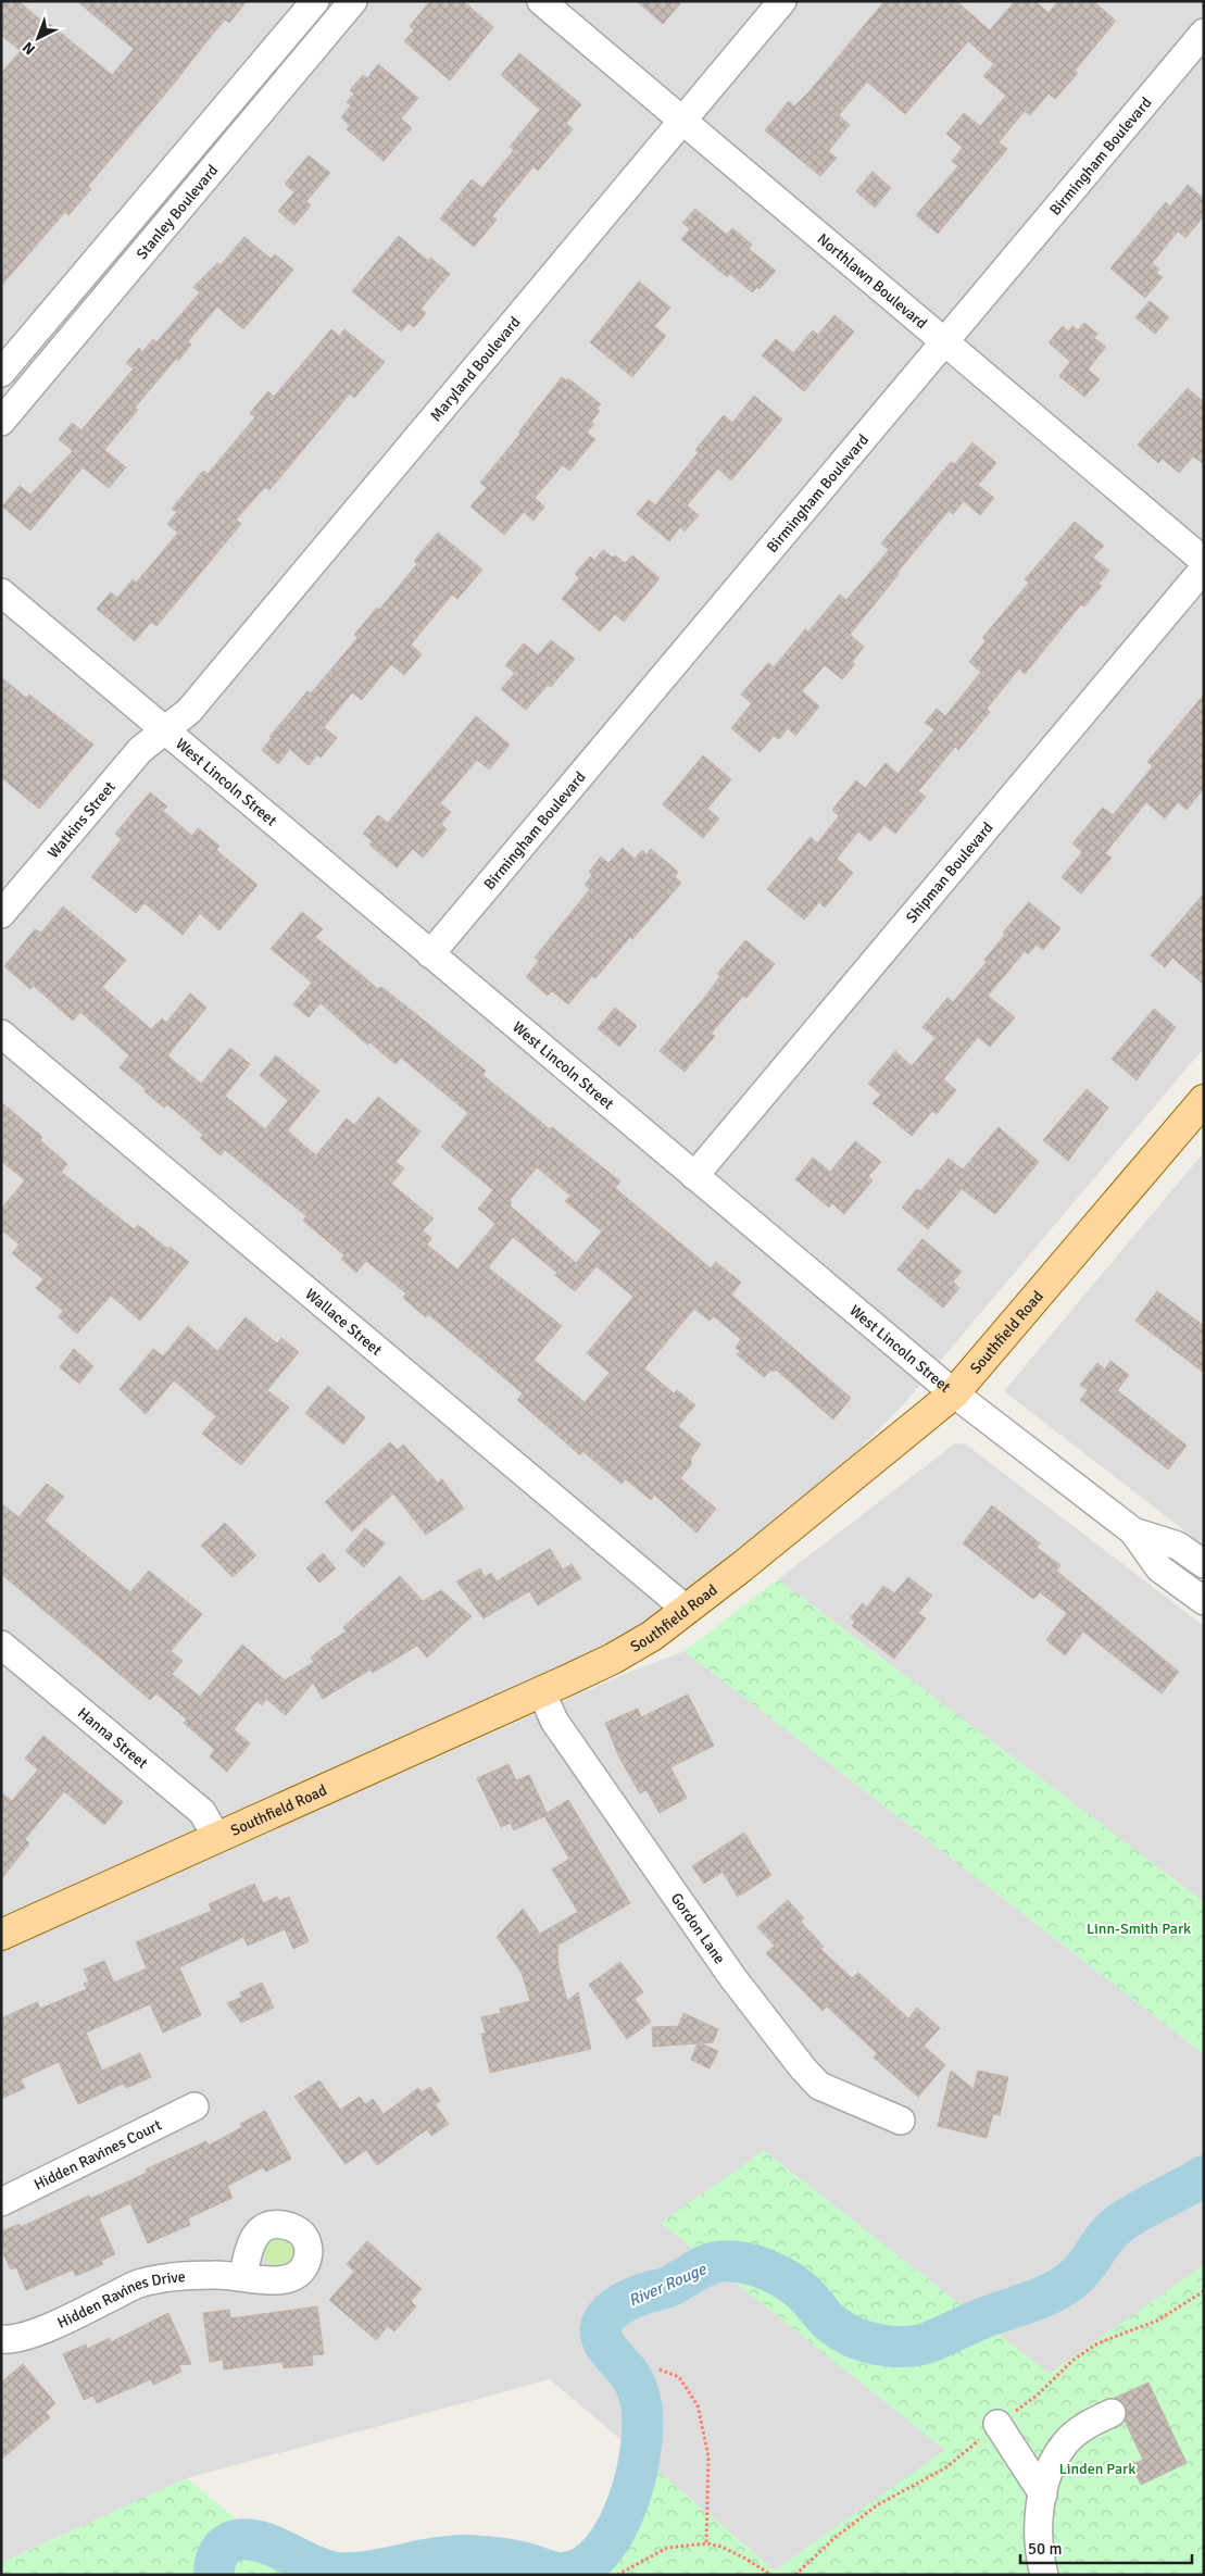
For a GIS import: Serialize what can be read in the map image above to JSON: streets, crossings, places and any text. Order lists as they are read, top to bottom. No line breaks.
{"streets":{"main road":["Southfield Road"],"street":["Birmingham Boulevard","Stanley Boulevard","Northlawn Boulevard","Maryland Boulevard","West Lincoln Street","Watkins Street","Shipman Boulevard","Wallace Street","Hanna Street","Gordon Lane","Hidden Ravines Court","Hidden Ravines Drive"]},"crossings":[["Birmingham Boulevard","Northlawn Boulevard"],["Birmingham Boulevard","West Lincoln Street"],["Northlawn Boulevard","Maryland Boulevard"],["Maryland Boulevard","West Lincoln Street"],["Maryland Boulevard","Watkins Street"],["West Lincoln Street","Watkins Street"],["West Lincoln Street","Shipman Boulevard"],["West Lincoln Street","Southfield Road"],["Wallace Street","Southfield Road"],["Southfield Road","Hanna Street"],["Southfield Road","Gordon Lane"]],"water":["River Rouge"],"parks":["Linn-Smith Park","Linden Park"],"scale_bar":"50 m","north":"bottom left"}
